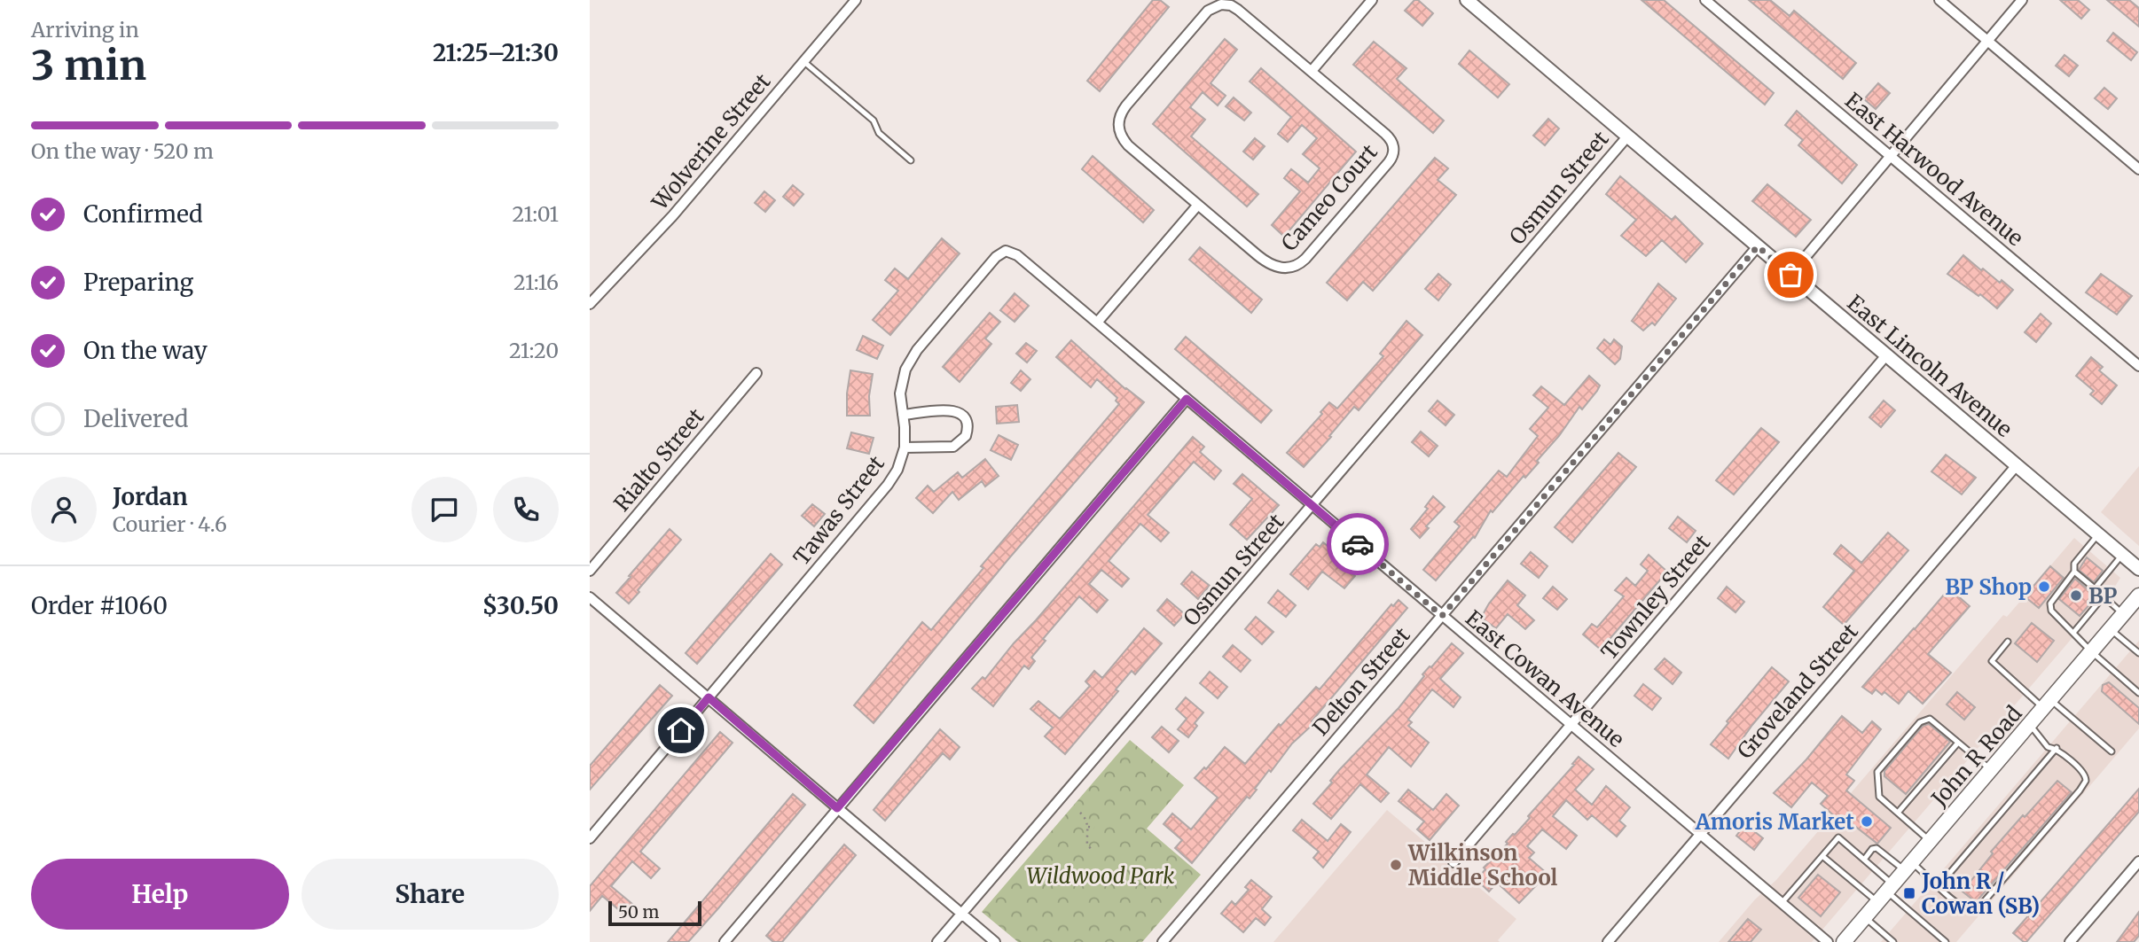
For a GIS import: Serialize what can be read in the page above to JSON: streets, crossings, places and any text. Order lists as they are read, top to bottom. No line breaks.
{"streets":{"main road":["John R Road"],"street":["Wolverine Street","East Harwood Avenue","Osmun Street","Cameo Court","East Lincoln Avenue","Rialto Street","Tawas Street","Townley Street","East Cowan Avenue","Delton Street","Groveland Street"]},"crossings":[["Osmun Street","East Lincoln Avenue"],["Osmun Street","East Cowan Avenue"],["East Lincoln Avenue","Townley Street"],["East Lincoln Avenue","Delton Street"],["East Lincoln Avenue","Groveland Street"],["Tawas Street","East Cowan Avenue"],["Townley Street","East Cowan Avenue"],["East Cowan Avenue","Delton Street"],["East Cowan Avenue","Groveland Street"]],"parks":["Wildwood Park"],"places":{"other":["BP Shop","BP","Amoris Market","Wilkinson Middle School"],"transit":["John R / Cowan (SB)"]},"scale_bar":"50 m","page":{"heading":["3 min","Arriving in","21:25–21:30"],"panel":["Jordan","Courier · 4.6","Order #1060","$30.50"],"bar":"On the way · 520 m","list":[["Confirmed","21:01"],["Preparing","21:16"],["On the way","21:20"],"Delivered"],"buttons":["Help","Share"],"scale":"50 m"}}
